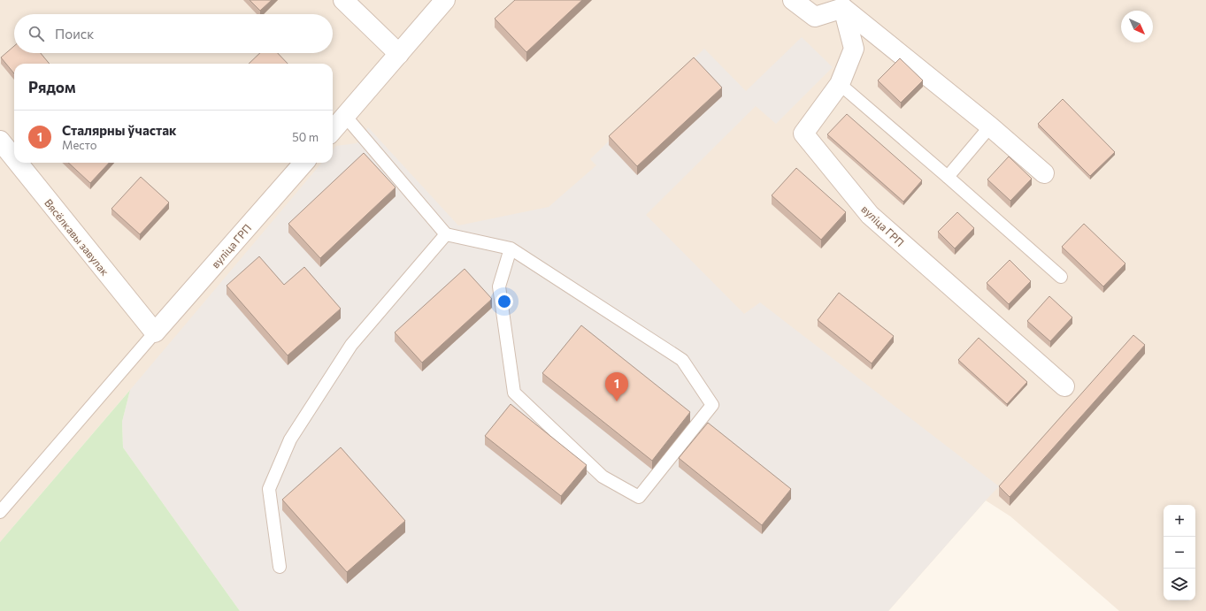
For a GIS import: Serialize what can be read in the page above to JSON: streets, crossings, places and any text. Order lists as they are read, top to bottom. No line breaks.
{"streets":{"street":["вуліца ГРП","Вясёлкавы завулак"]},"crossings":[["вуліца ГРП","Вясёлкавы завулак"]],"north":"bottom right","page":{"search":"Поиск","heading":"Рядом","list":[{"mark":"1","name":"Сталярны ўчастак","note":"Место","value":"50 m"}],"pins":"1","map_buttons":["+","−"]}}
